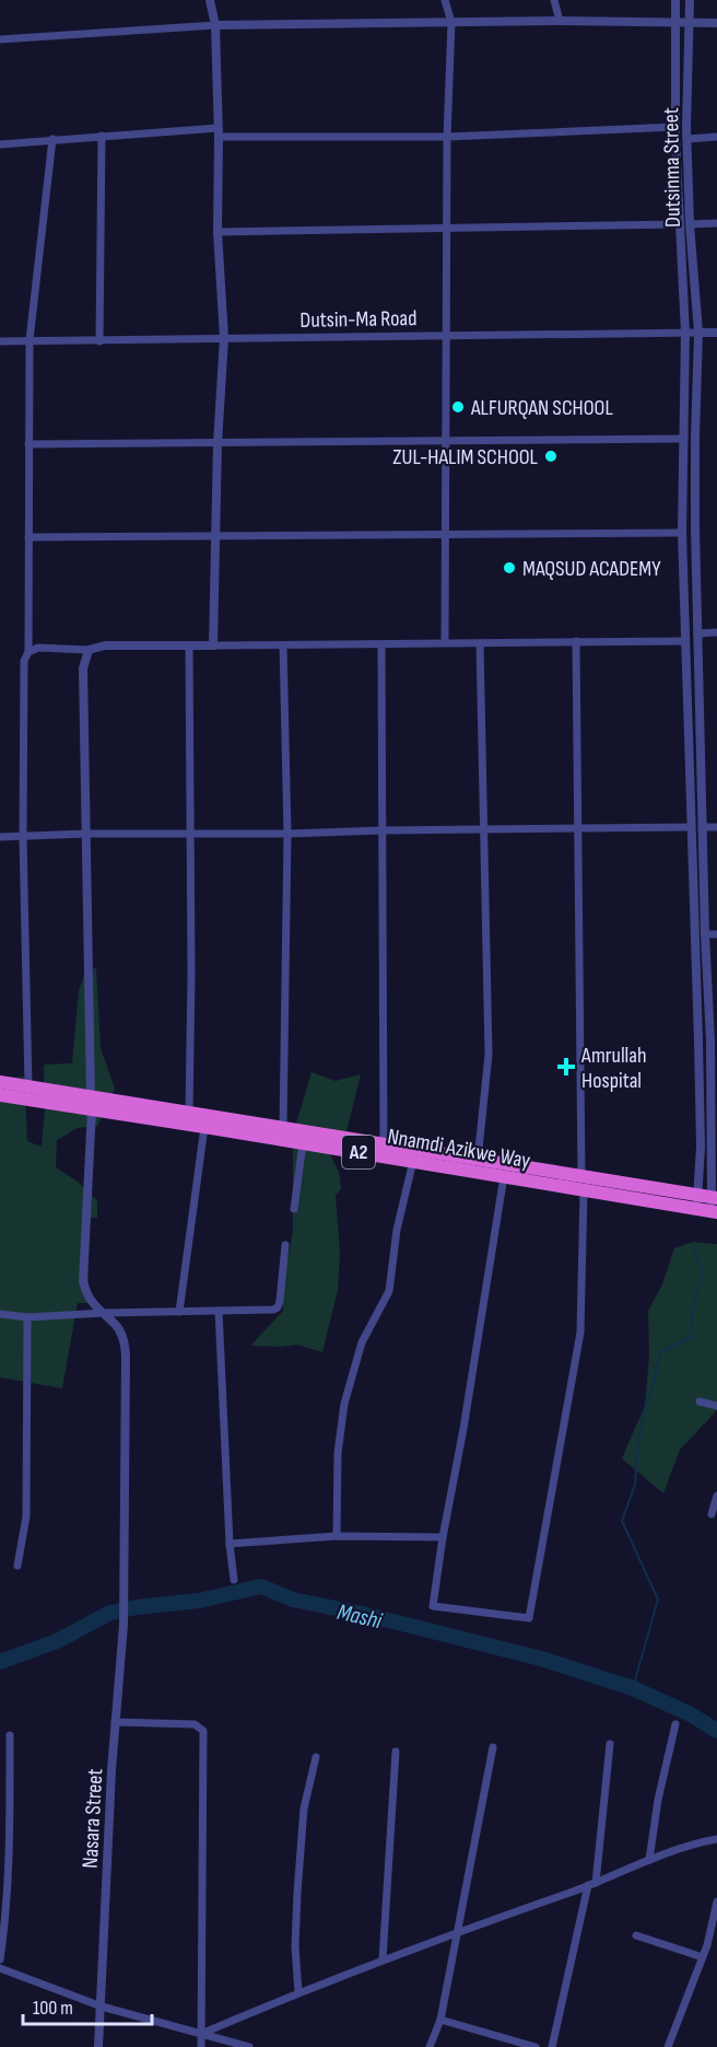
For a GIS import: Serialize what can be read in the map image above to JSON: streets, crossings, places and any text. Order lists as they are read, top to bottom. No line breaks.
{"streets":{"highway":["Nnamdi Azikwe Way","A2"],"street":["Dutsinma Street","Dutsin-Ma Road","Nasara Street"]},"crossings":[["Dutsinma Street","Dutsin-Ma Road"],["Dutsinma Street","Nnamdi Azikwe Way"],["Nnamdi Azikwe Way","Nasara Street"]],"water":["Mashi"],"places":{"other":["ALFURQAN SCHOOL","ZUL-HALIM SCHOOL","MAQSUD ACADEMY"],"health":["Amrullah Hospital"]},"scale_bar":"100 m"}
